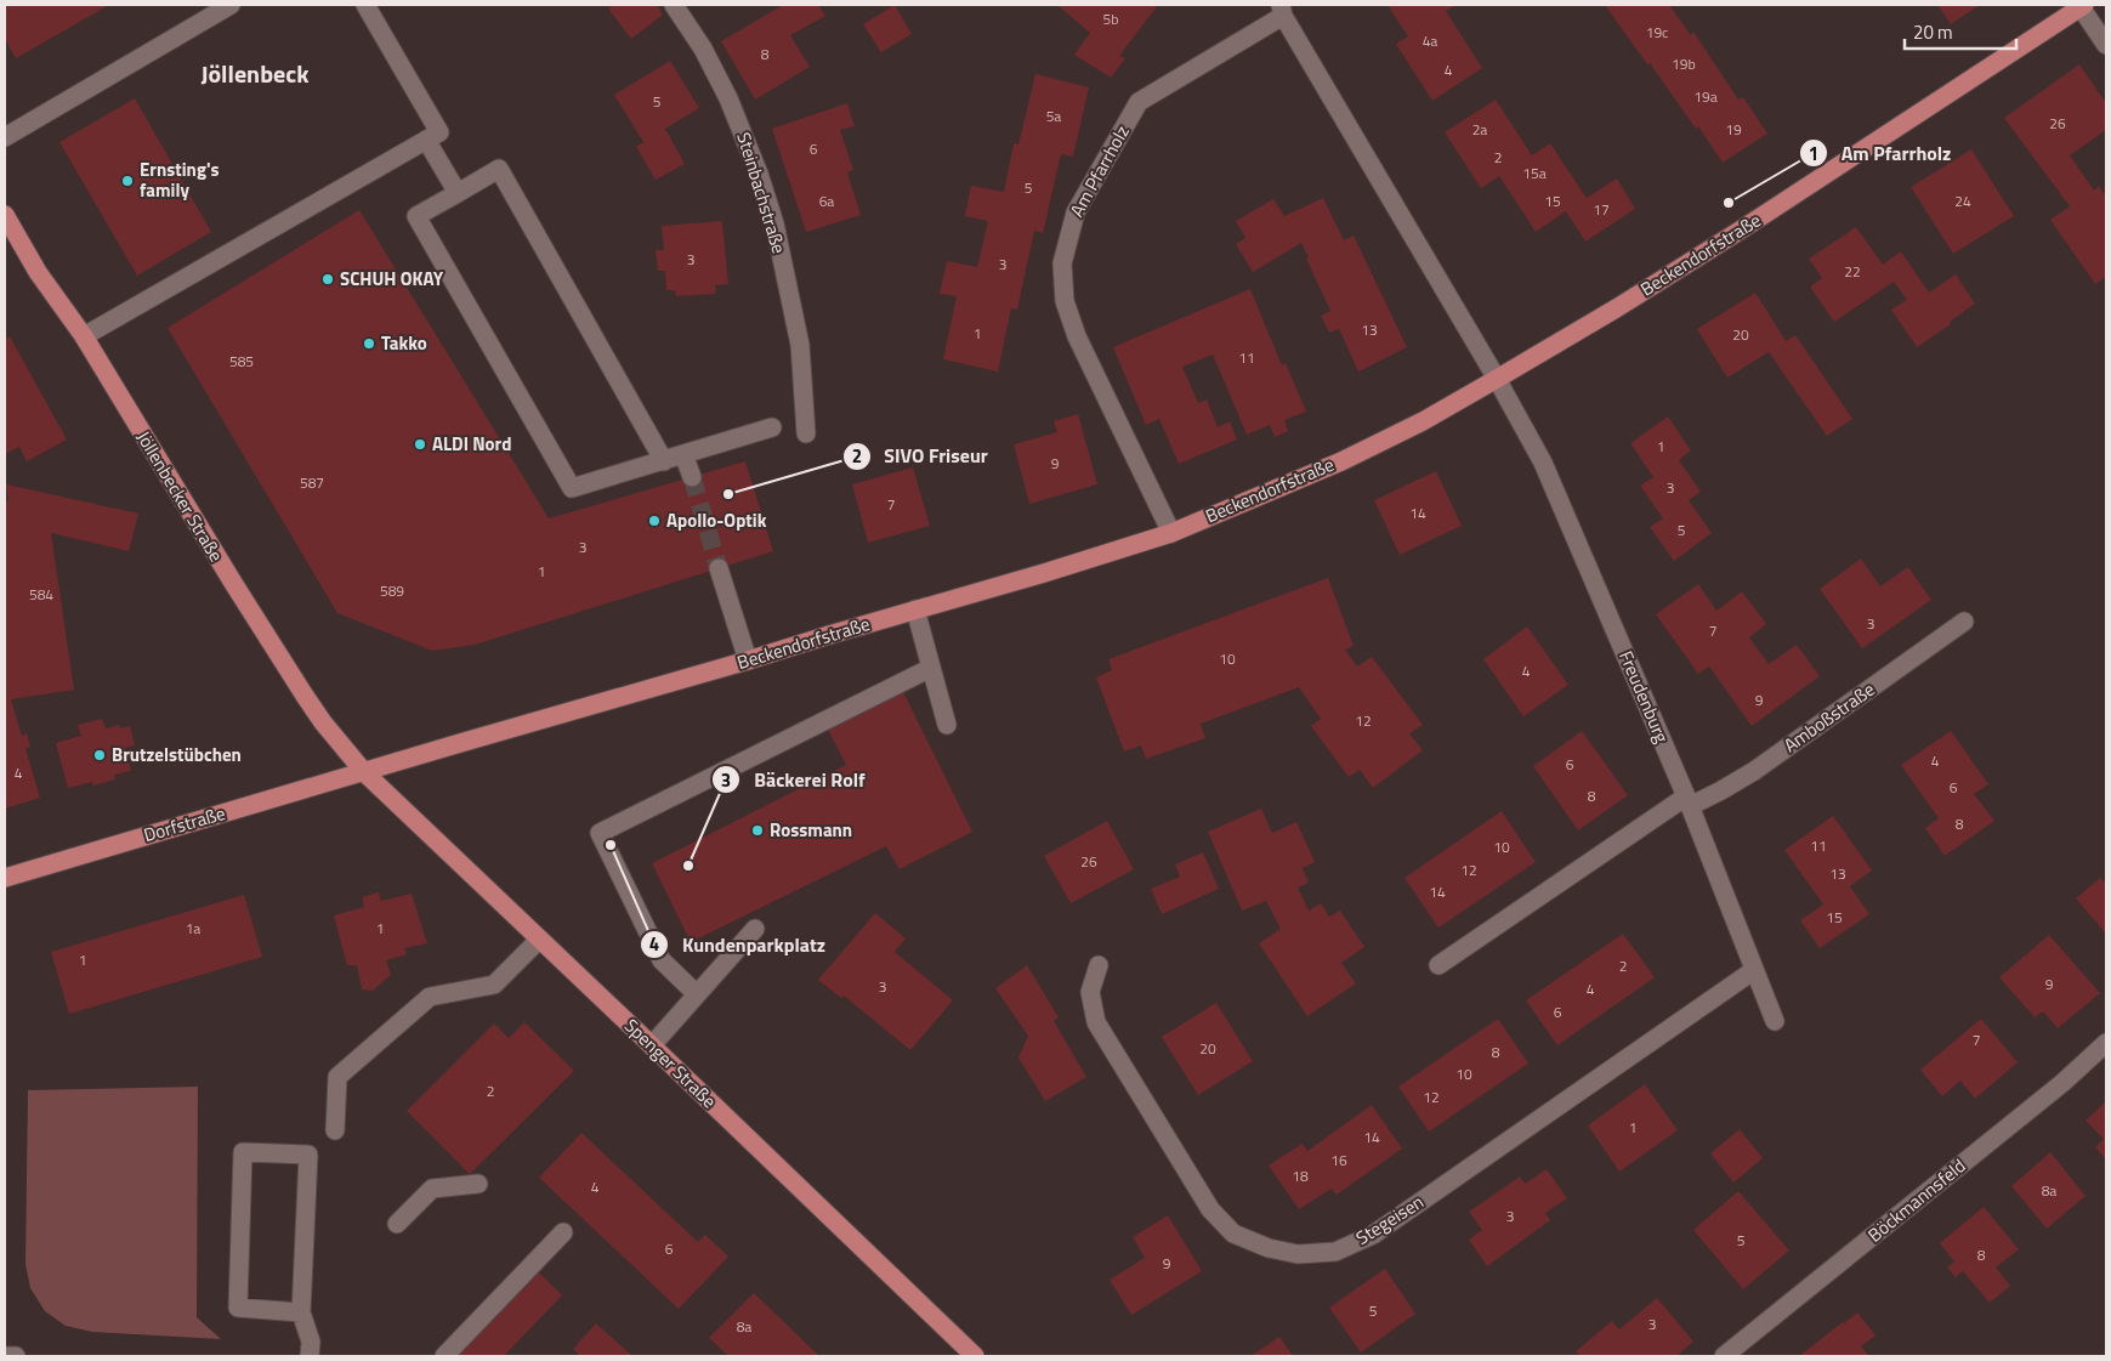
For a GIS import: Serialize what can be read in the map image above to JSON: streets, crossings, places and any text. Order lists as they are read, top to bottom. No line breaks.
{"streets":{"main road":["Beckendorfstraße","Jöllenbecker Straße","Dorfstraße","Spenger Straße"],"street":["Am Pfarrholz","Steinbachstraße","Freudenburg","Amboßstraße","Böckmannsfeld","Stegeisen"]},"crossings":[["Am Pfarrholz","Beckendorfstraße"],["Am Pfarrholz","Freudenburg"],["Beckendorfstraße","Jöllenbecker Straße"],["Beckendorfstraße","Freudenburg"],["Beckendorfstraße","Dorfstraße"],["Beckendorfstraße","Spenger Straße"],["Jöllenbecker Straße","Dorfstraße"],["Jöllenbecker Straße","Spenger Straße"],["Freudenburg","Amboßstraße"],["Freudenburg","Stegeisen"],["Dorfstraße","Spenger Straße"]],"districts":["Jöllenbeck"],"places":["Ernsting's family","Am Pfarrholz","SCHUH OKAY","Takko","ALDI Nord","SIVO Friseur","Apollo-Optik","Brutzelstübchen","Rossmann","Kundenparkplatz","Bäckerei Rolf"],"house_numbers":["5b","19c","4a","8","19b","4","19a","5","5a","26","2a","19","6","2","15a","5","6a","15","24","17","3","3","22","13","1","20","11","585","1","9","587","3","7","14","5","3","1","589","584","3","7","10","4","9","12","4","6","4","6","8","8","11","10","26","12","13","14","15","1a","1","1","2","9","3","4","6","7","20","8","10","2","12","1","14","16","18","4","8a","3","5","6","8","9","5","3","8a"],"scale_bar":"20 m"}
